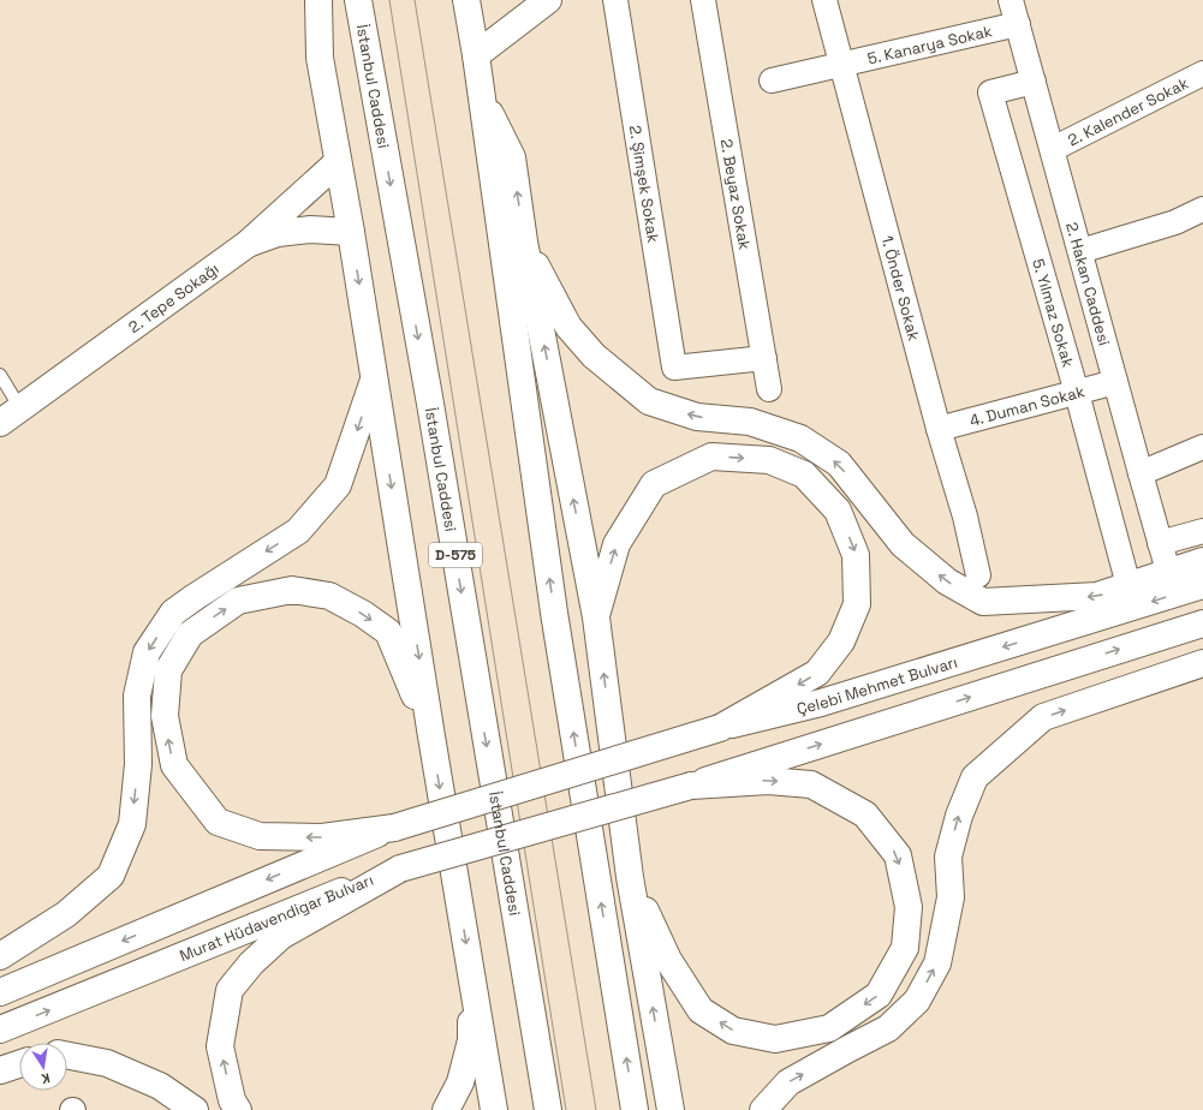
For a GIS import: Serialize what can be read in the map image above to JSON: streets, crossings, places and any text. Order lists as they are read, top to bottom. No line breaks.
{"streets":{"main road":["İstanbul Caddesi","2. Tepe Sokağı","D-575","Çelebi Mehmet Bulvarı","Murat Hüdavendigar Bulvarı"],"street":["5. Kanarya Sokak","2. Kalender Sokak","2. Şimşek Sokak","2. Beyaz Sokak","2. Hakan Caddesi","1. Önder Sokak","5. Yılmaz Sokak","4. Duman Sokak"]},"crossings":[["5. Kanarya Sokak","2. Hakan Caddesi"],["5. Kanarya Sokak","1. Önder Sokak"],["2. Kalender Sokak","2. Hakan Caddesi"],["2. Şimşek Sokak","2. Beyaz Sokak"],["2. Hakan Caddesi","5. Yılmaz Sokak"],["2. Hakan Caddesi","4. Duman Sokak"],["1. Önder Sokak","4. Duman Sokak"],["5. Yılmaz Sokak","4. Duman Sokak"]],"north":"bottom"}
